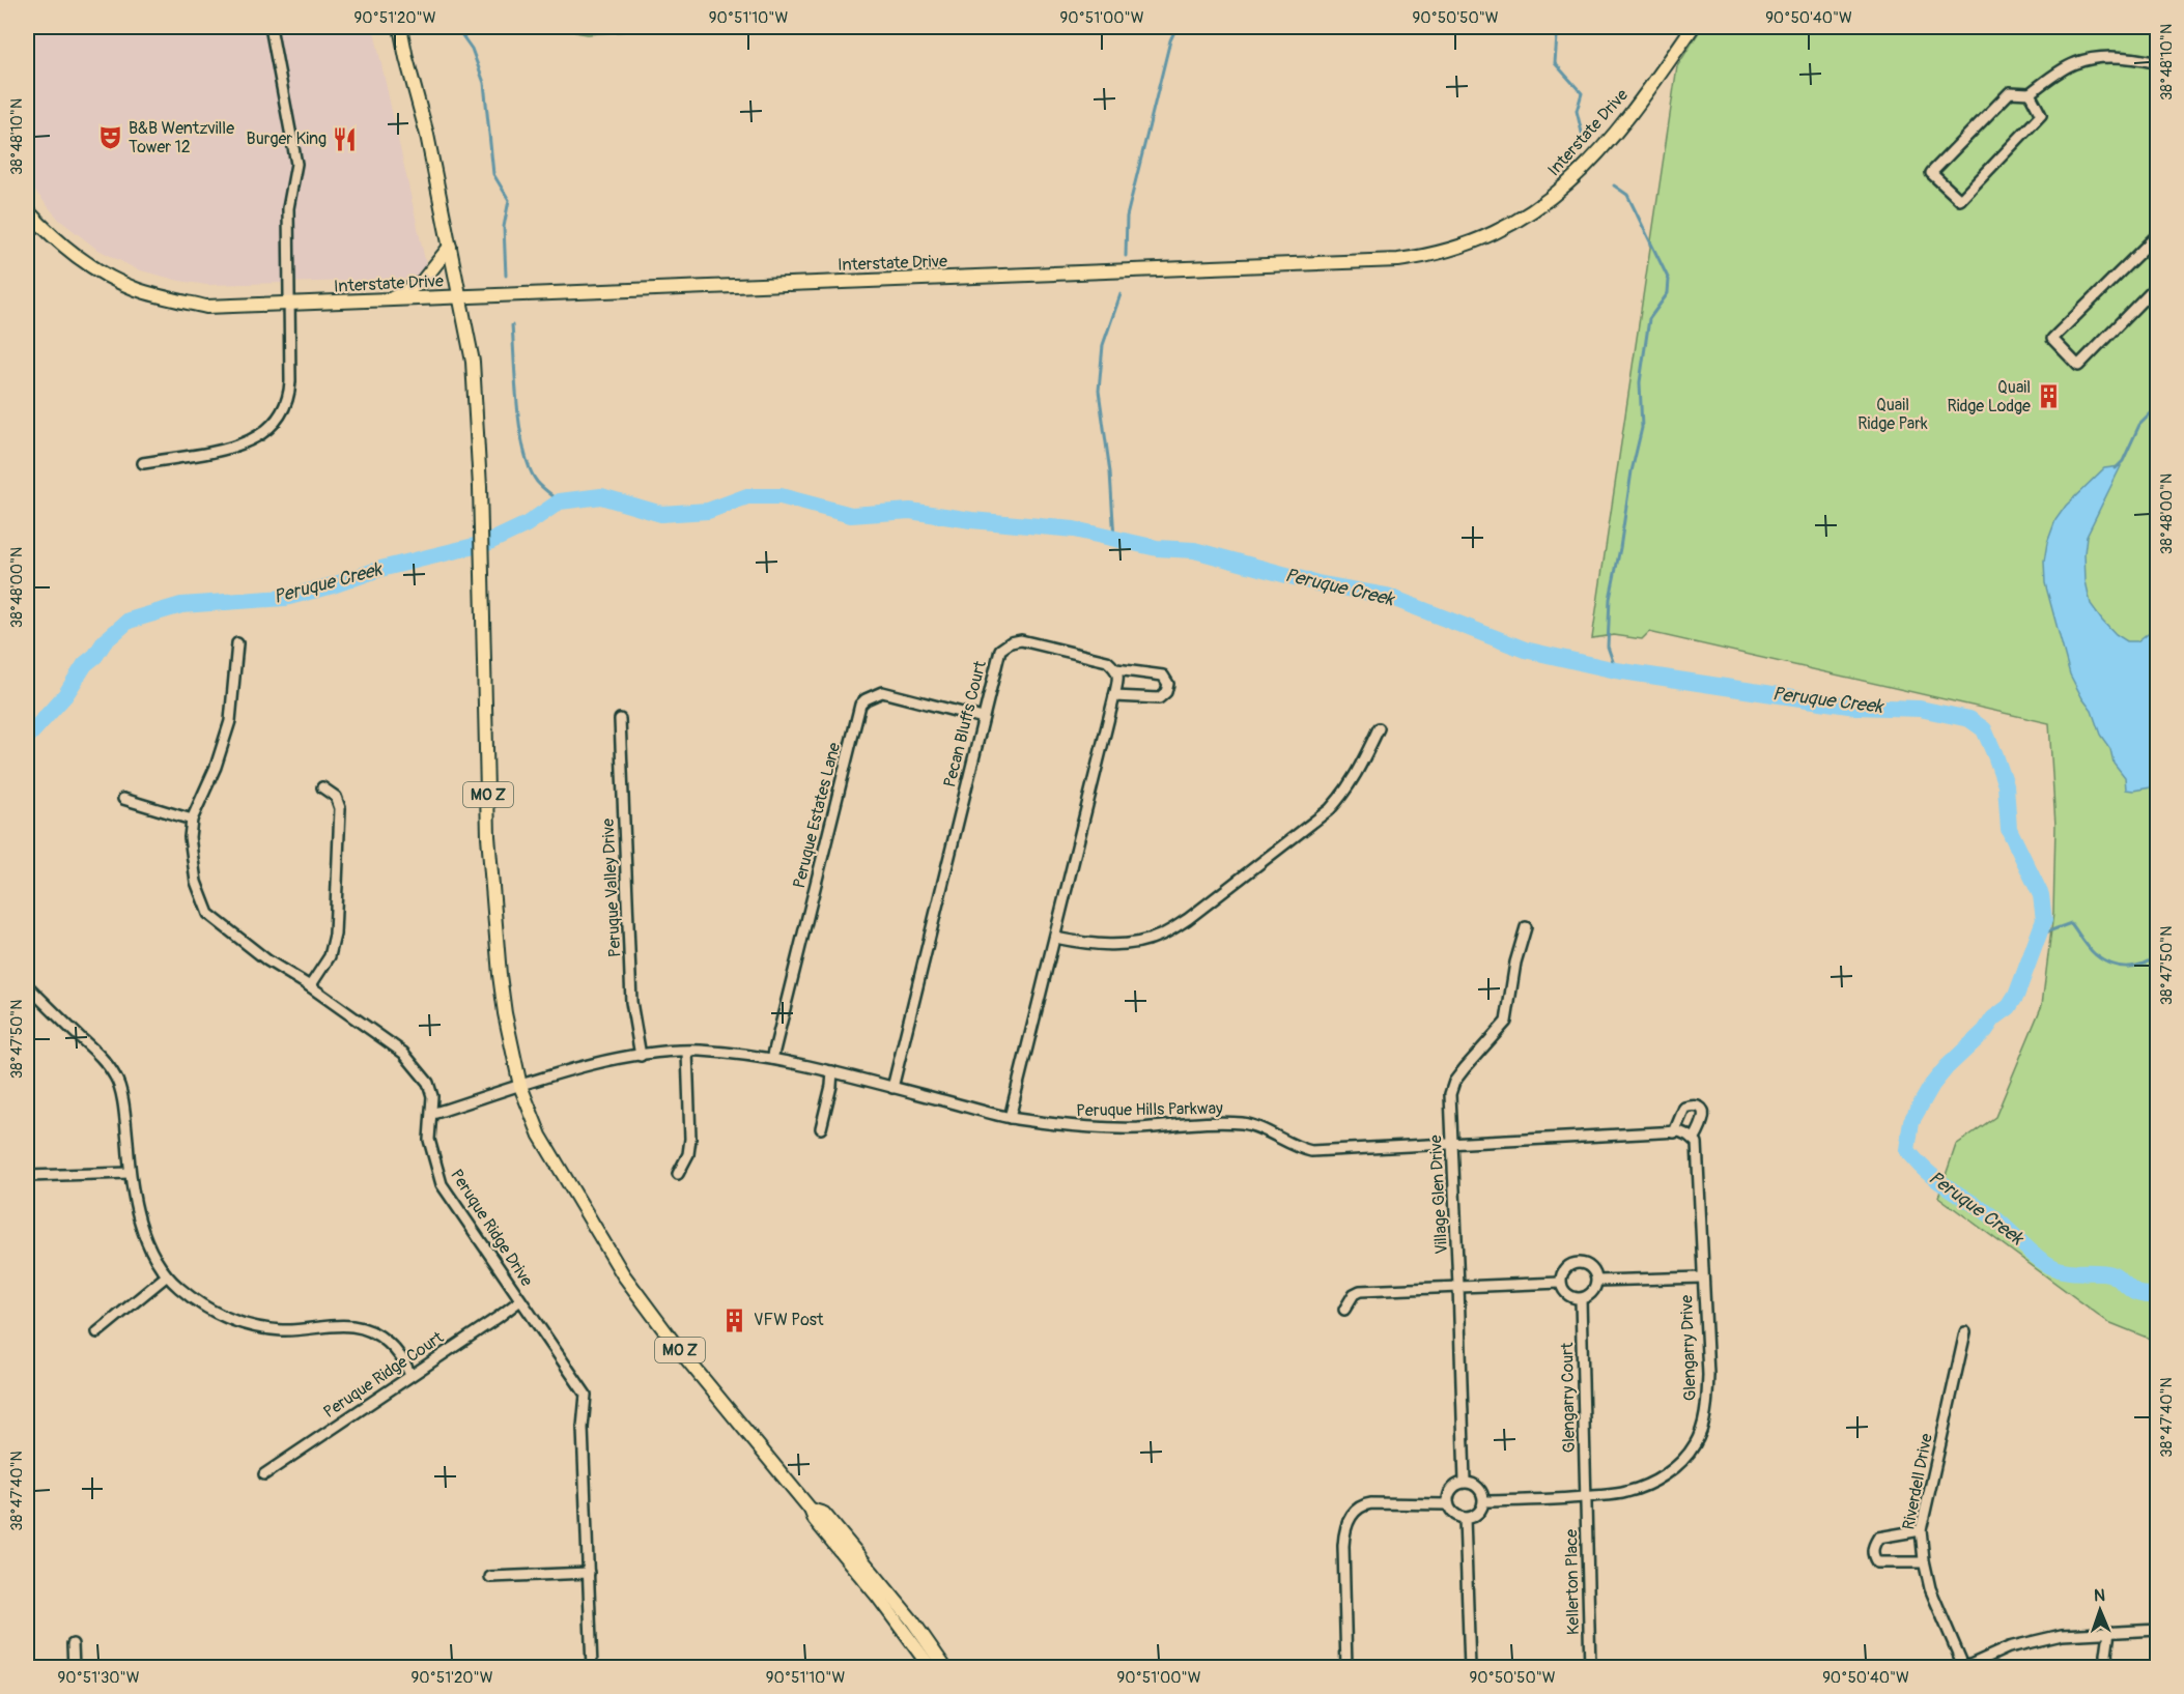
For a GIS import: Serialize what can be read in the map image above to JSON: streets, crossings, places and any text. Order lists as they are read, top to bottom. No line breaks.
{"streets":{"main road":["Interstate Drive","MO Z"],"street":["Pecan Bluffs Court","Peruque Estates Lane","Peruque Valley Drive","Peruque Hills Parkway","Village Glen Drive","Peruque Ridge Drive","Glengarry Drive","Peruque Ridge Court","Glengarry Court","Riverdell Drive","Kellerton Place"]},"crossings":[["Interstate Drive","MO Z"],["Pecan Bluffs Court","Peruque Estates Lane"],["Pecan Bluffs Court","Peruque Hills Parkway"],["MO Z","Peruque Hills Parkway"],["Peruque Estates Lane","Peruque Hills Parkway"],["Peruque Valley Drive","Peruque Hills Parkway"],["Peruque Hills Parkway","Village Glen Drive"],["Peruque Hills Parkway","Peruque Ridge Drive"],["Peruque Hills Parkway","Glengarry Drive"],["Village Glen Drive","Glengarry Drive"],["Peruque Ridge Drive","Peruque Ridge Court"],["Glengarry Drive","Glengarry Court"],["Glengarry Drive","Kellerton Place"],["Glengarry Court","Kellerton Place"]],"water":["Peruque Creek"],"parks":["Quail Ridge Park"],"places":{"theatre":["B&B Wentzville Tower 12"],"restaurant":["Burger King"],"building":["Quail Ridge Lodge","VFW Post"]},"north":"top","coordinates":["90°51'20\"W","90°51'10\"W","90°51'00\"W","90°50'50\"W","90°50'40\"W","38°48'10\"N","38°48'00\"N","38°47'50\"N","38°47'40\"N","90°51'30\"W"]}
